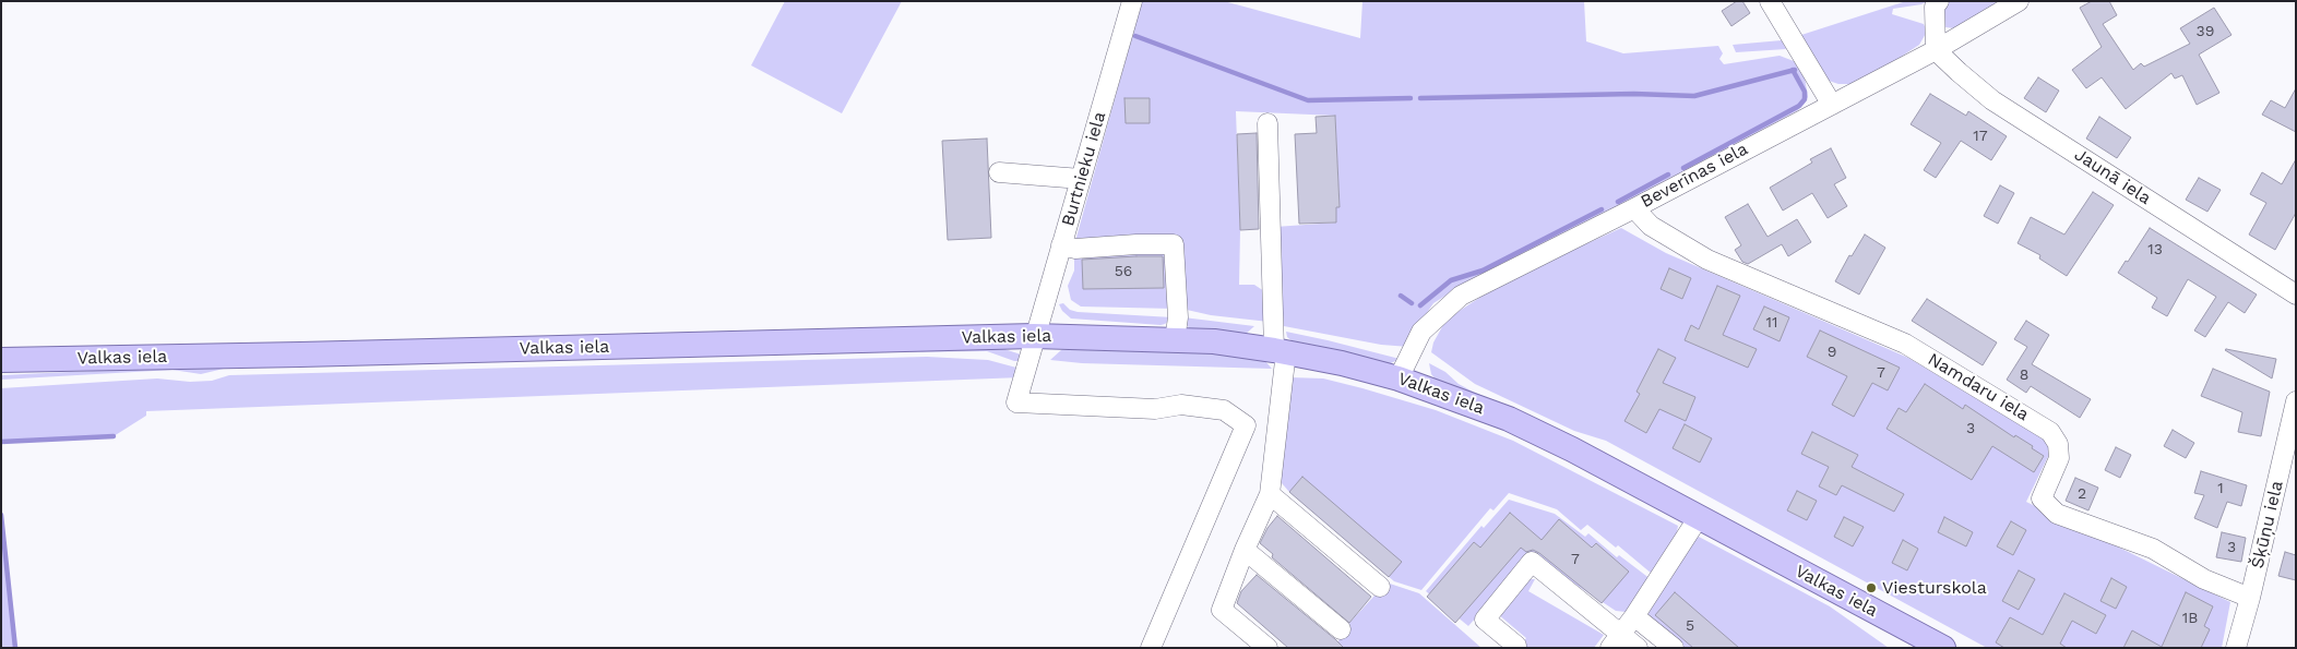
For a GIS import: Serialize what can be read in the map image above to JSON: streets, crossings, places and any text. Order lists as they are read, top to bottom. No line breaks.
{"streets":{"main road":["Valkas iela"],"street":["Burtnieku iela","Beverīnas iela","Jaunā iela","Namdaru iela","Šķūņu iela"]},"crossings":[["Burtnieku iela","Valkas iela"],["Beverīnas iela","Jaunā iela"],["Beverīnas iela","Valkas iela"],["Beverīnas iela","Namdaru iela"],["Namdaru iela","Šķūņu iela"]],"places":["Viesturskola"],"house_numbers":["39","17","13","56","11","9","7","8","3","1","2","3","7","1B","5"]}
